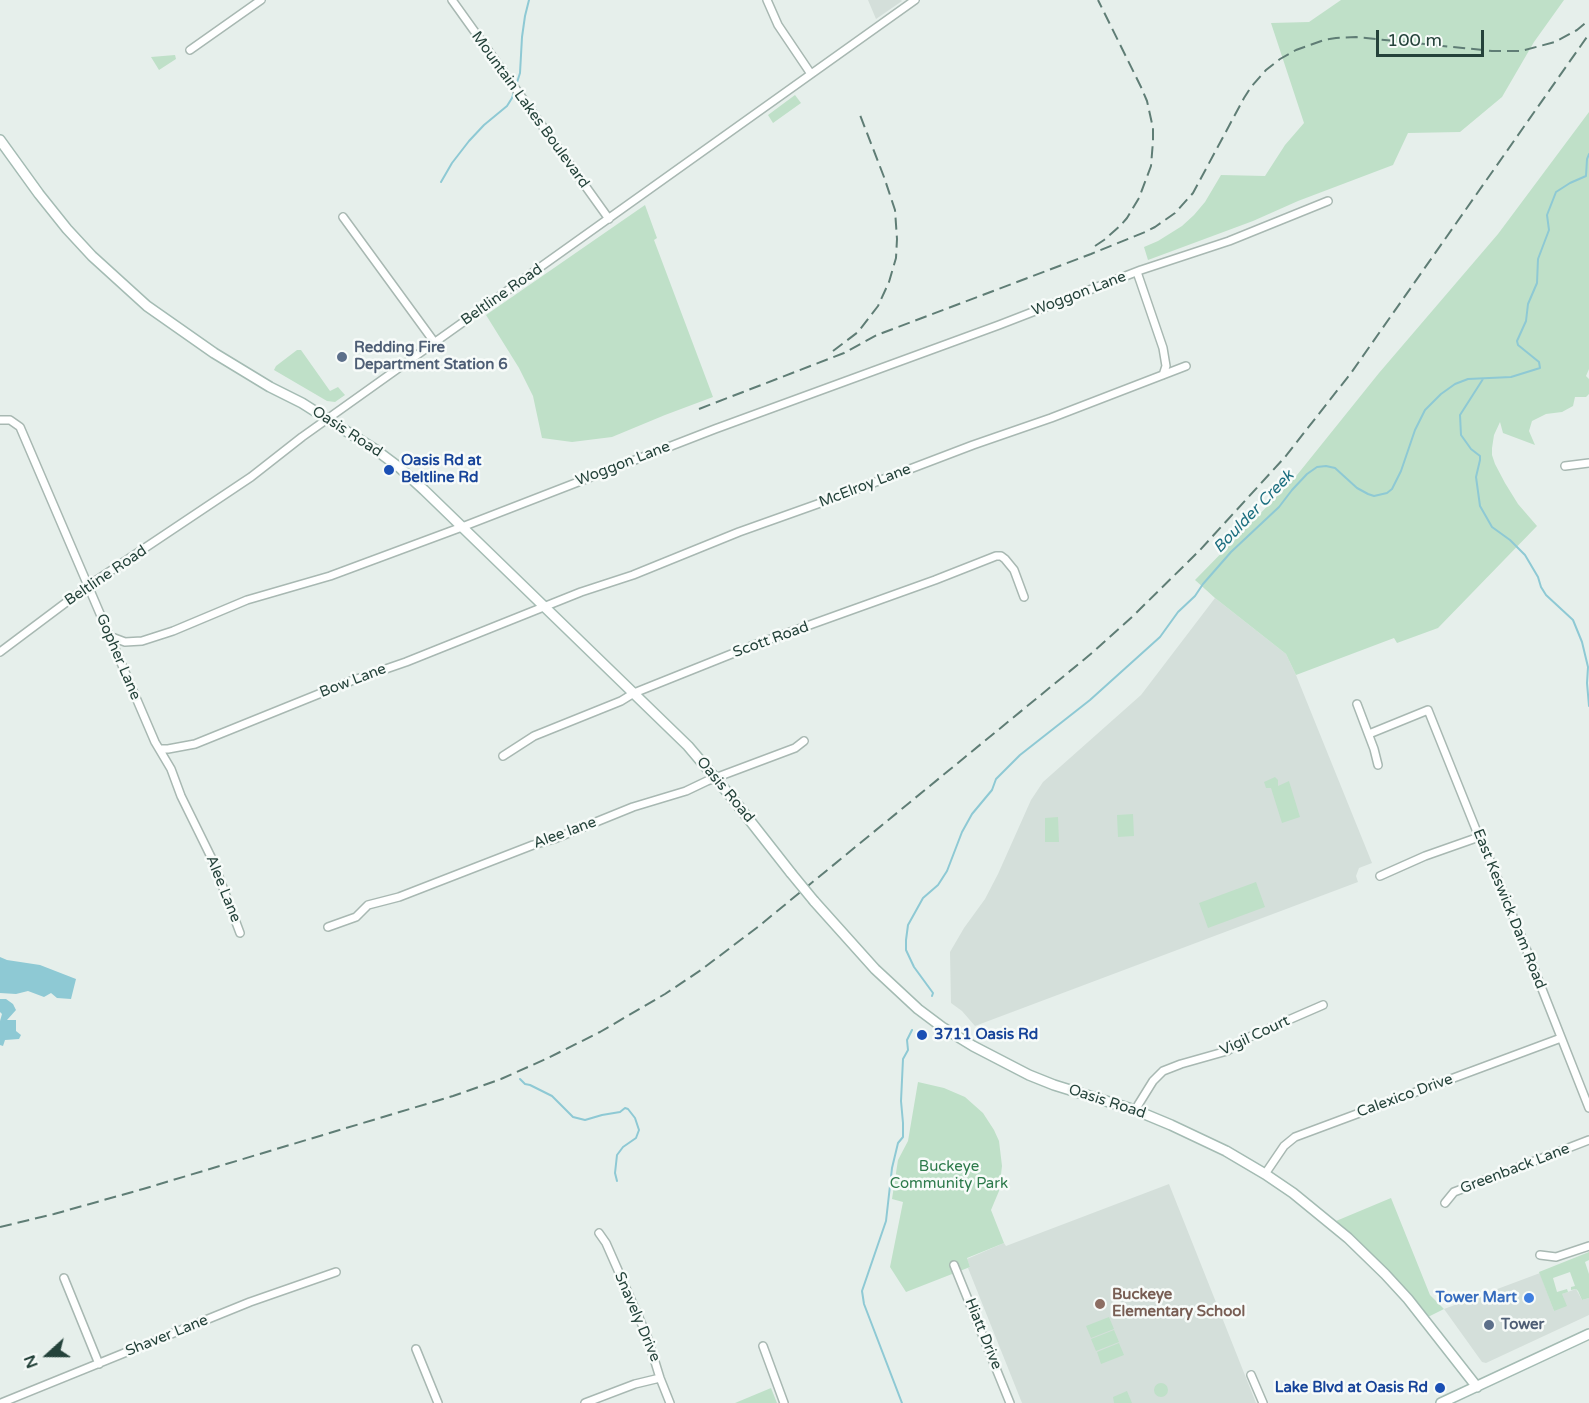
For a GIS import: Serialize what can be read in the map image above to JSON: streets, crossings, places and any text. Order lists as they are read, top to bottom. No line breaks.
{"streets":{"main road":["Oasis Road"],"street":["Mountain Lakes Boulevard","Woggon Lane","Beltline Road","McElroy Lane","Scott Road","Gopher Lane","Bow Lane","Alee lane","Alee Lane","East Keswick Dam Road","Vigil Court","Calexico Drive","Greenback Lane","Snavely Drive","Hiatt Drive","Shaver Lane"]},"crossings":[["Mountain Lakes Boulevard","Beltline Road"],["Woggon Lane","Oasis Road"],["Woggon Lane","McElroy Lane"],["Woggon Lane","Gopher Lane"],["Beltline Road","Oasis Road"],["Beltline Road","Gopher Lane"],["Oasis Road","McElroy Lane"],["Oasis Road","Scott Road"],["Oasis Road","Bow Lane"],["Oasis Road","Alee lane"],["Oasis Road","Vigil Court"],["Oasis Road","Calexico Drive"],["McElroy Lane","Bow Lane"],["Gopher Lane","Bow Lane"],["Gopher Lane","Alee Lane"],["East Keswick Dam Road","Calexico Drive"]],"water":["Boulder Creek"],"parks":["Buckeye Community Park"],"places":["Redding Fire Department Station 6","Oasis Rd at Beltline Rd","3711 Oasis Rd","Tower Mart","Buckeye Elementary School","Tower","Lake Blvd at Oasis Rd"],"scale_bar":"100 m","north":"left"}
